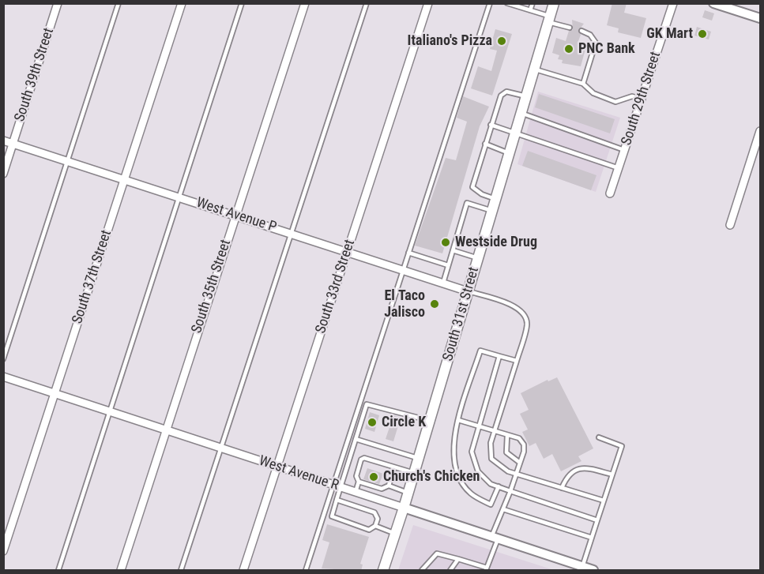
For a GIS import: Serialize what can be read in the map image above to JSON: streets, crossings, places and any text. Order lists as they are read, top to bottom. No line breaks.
{"streets":{"main road":["South 31st Street"],"street":["South 39th Street","South 29th Street","West Avenue P","South 37th Street","South 35th Street","South 33rd Street","West Avenue R"]},"crossings":[["South 39th Street","West Avenue P"],["West Avenue P","South 37th Street"],["West Avenue P","South 35th Street"],["West Avenue P","South 33rd Street"],["West Avenue P","South 31st Street"],["South 37th Street","West Avenue R"],["South 35th Street","West Avenue R"],["South 33rd Street","West Avenue R"],["South 31st Street","West Avenue R"]],"places":["GK Mart","Italiano's Pizza","PNC Bank","Westside Drug","El Taco Jalisco","Circle K","Church's Chicken"]}
